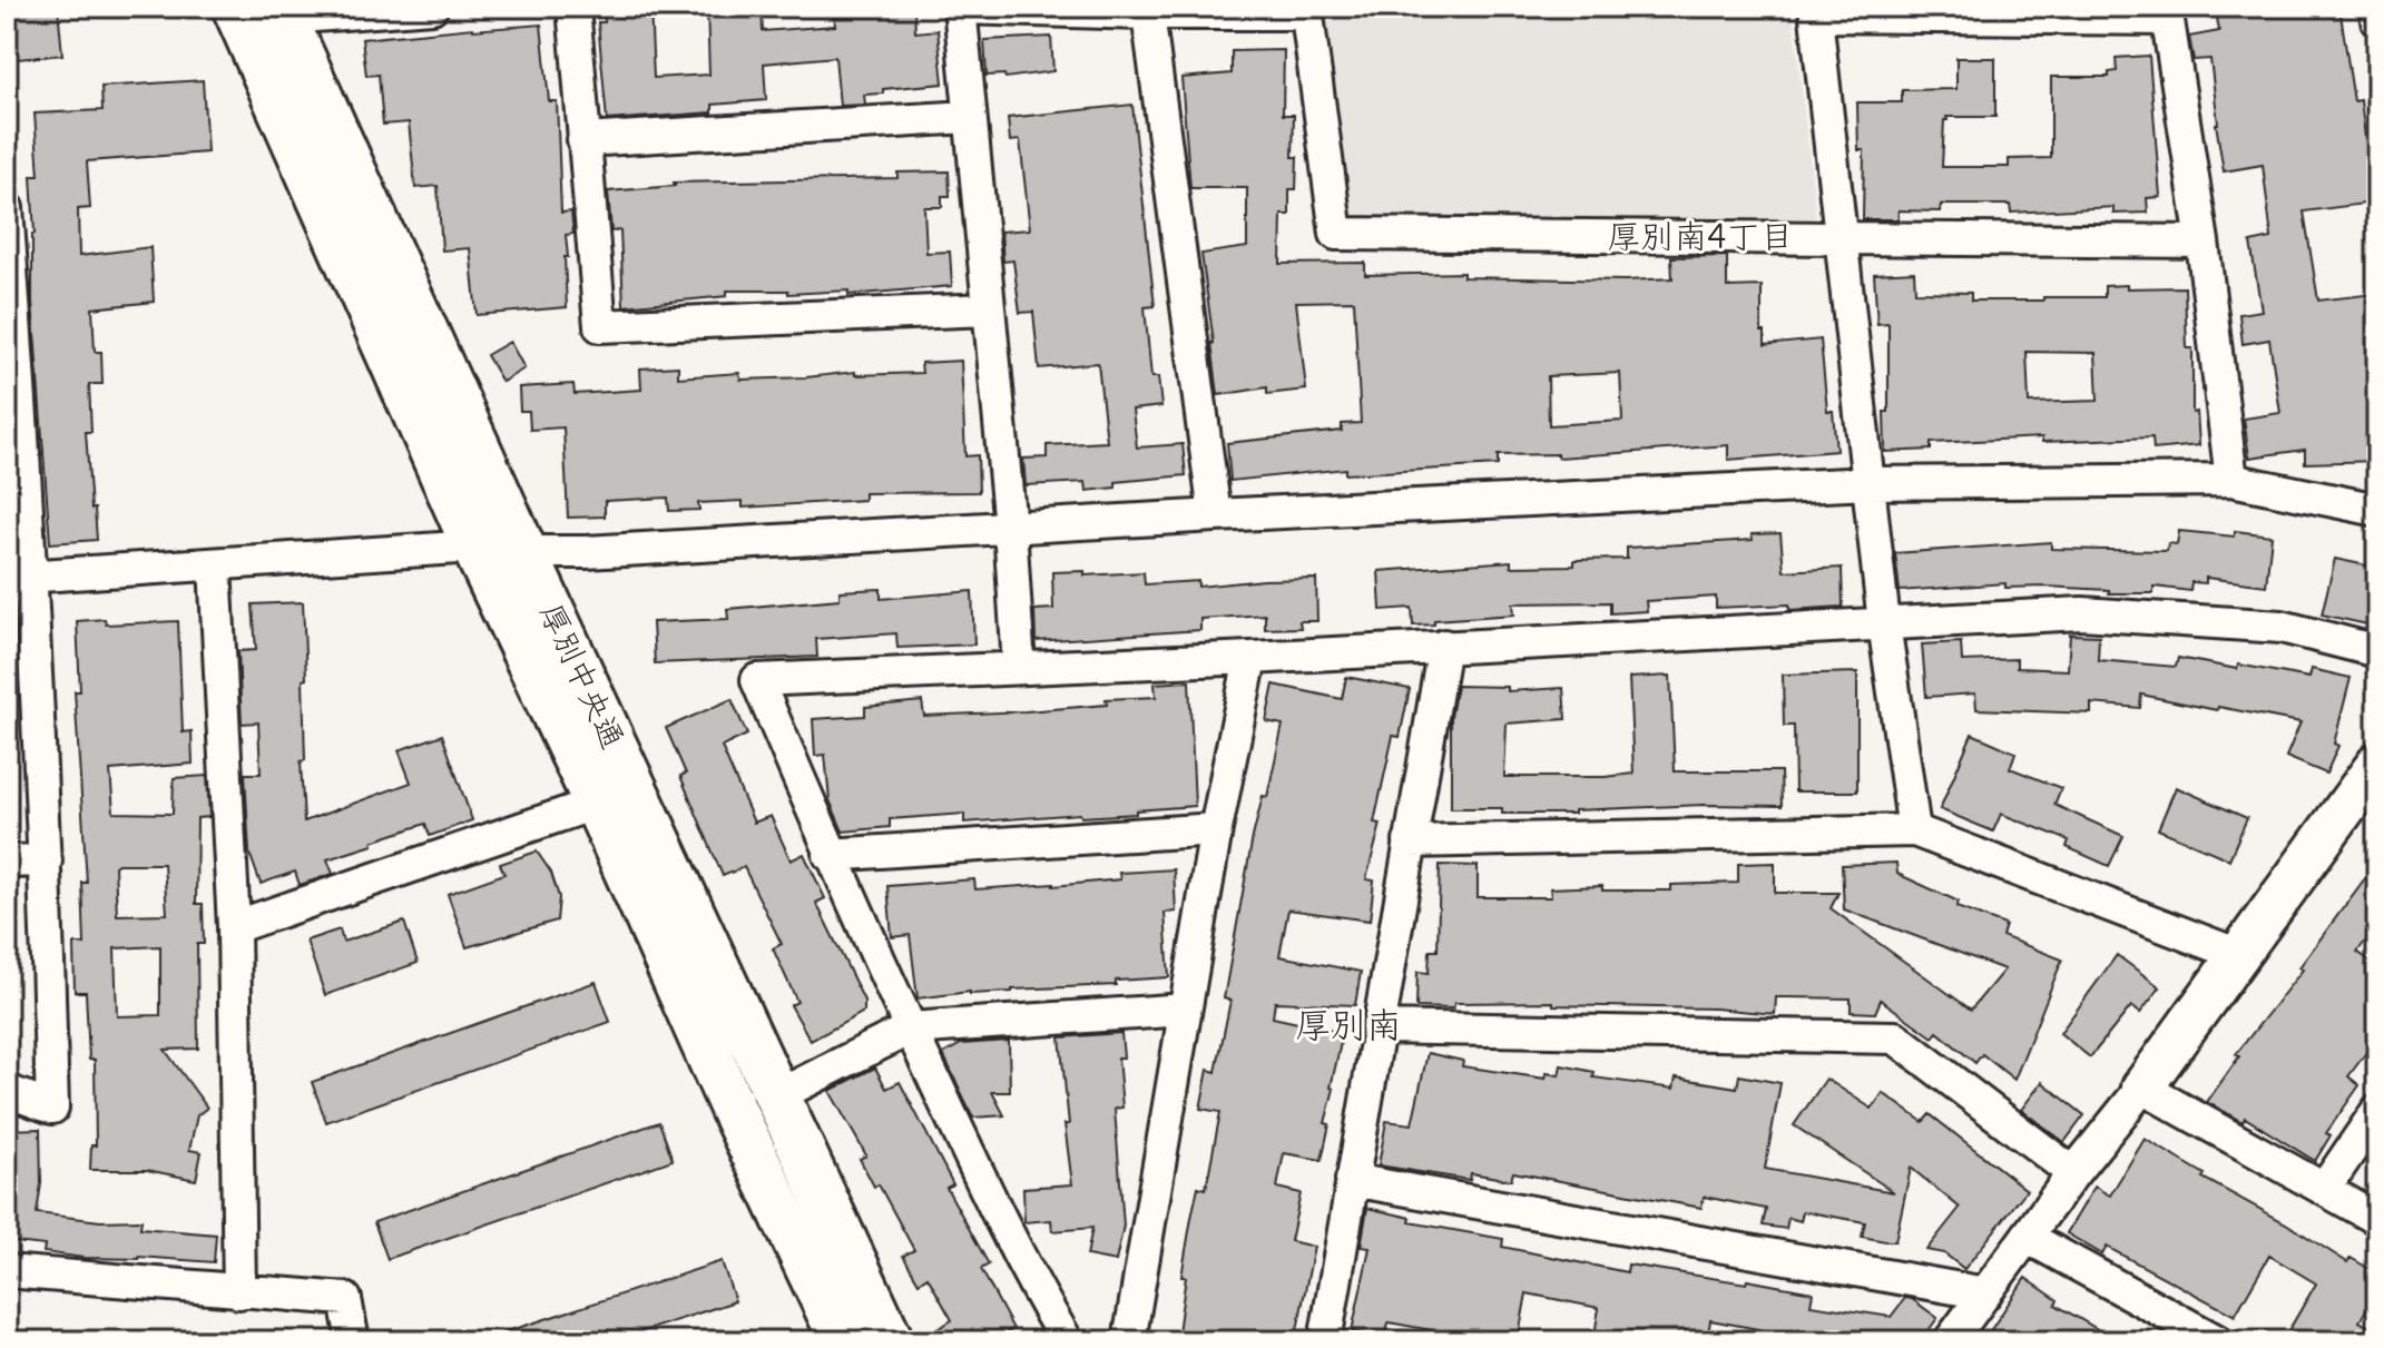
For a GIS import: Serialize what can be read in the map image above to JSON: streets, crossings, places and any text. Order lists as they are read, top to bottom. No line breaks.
{"streets":{"main road":["厚別中央通"]},"districts":["厚別南4丁目","厚別南"]}
